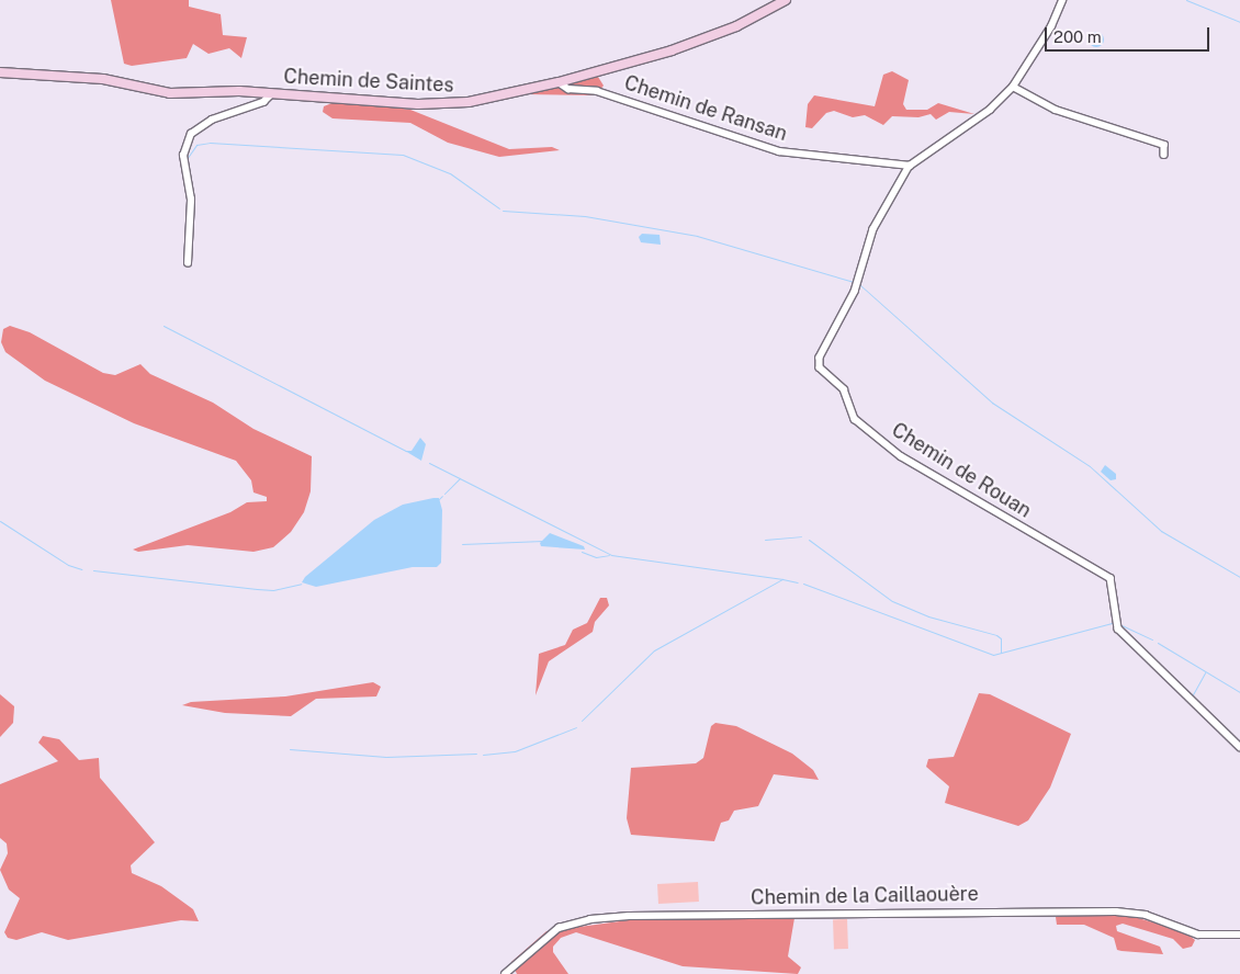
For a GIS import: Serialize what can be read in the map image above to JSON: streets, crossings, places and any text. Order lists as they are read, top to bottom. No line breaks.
{"streets":{"street":["Chemin de Saintes","Chemin de Ransan","Chemin de Rouan","Chemin de la Caillaouère"]},"crossings":[["Chemin de Saintes","Chemin de Ransan"],["Chemin de Ransan","Chemin de Rouan"]],"scale_bar":"200 m"}
